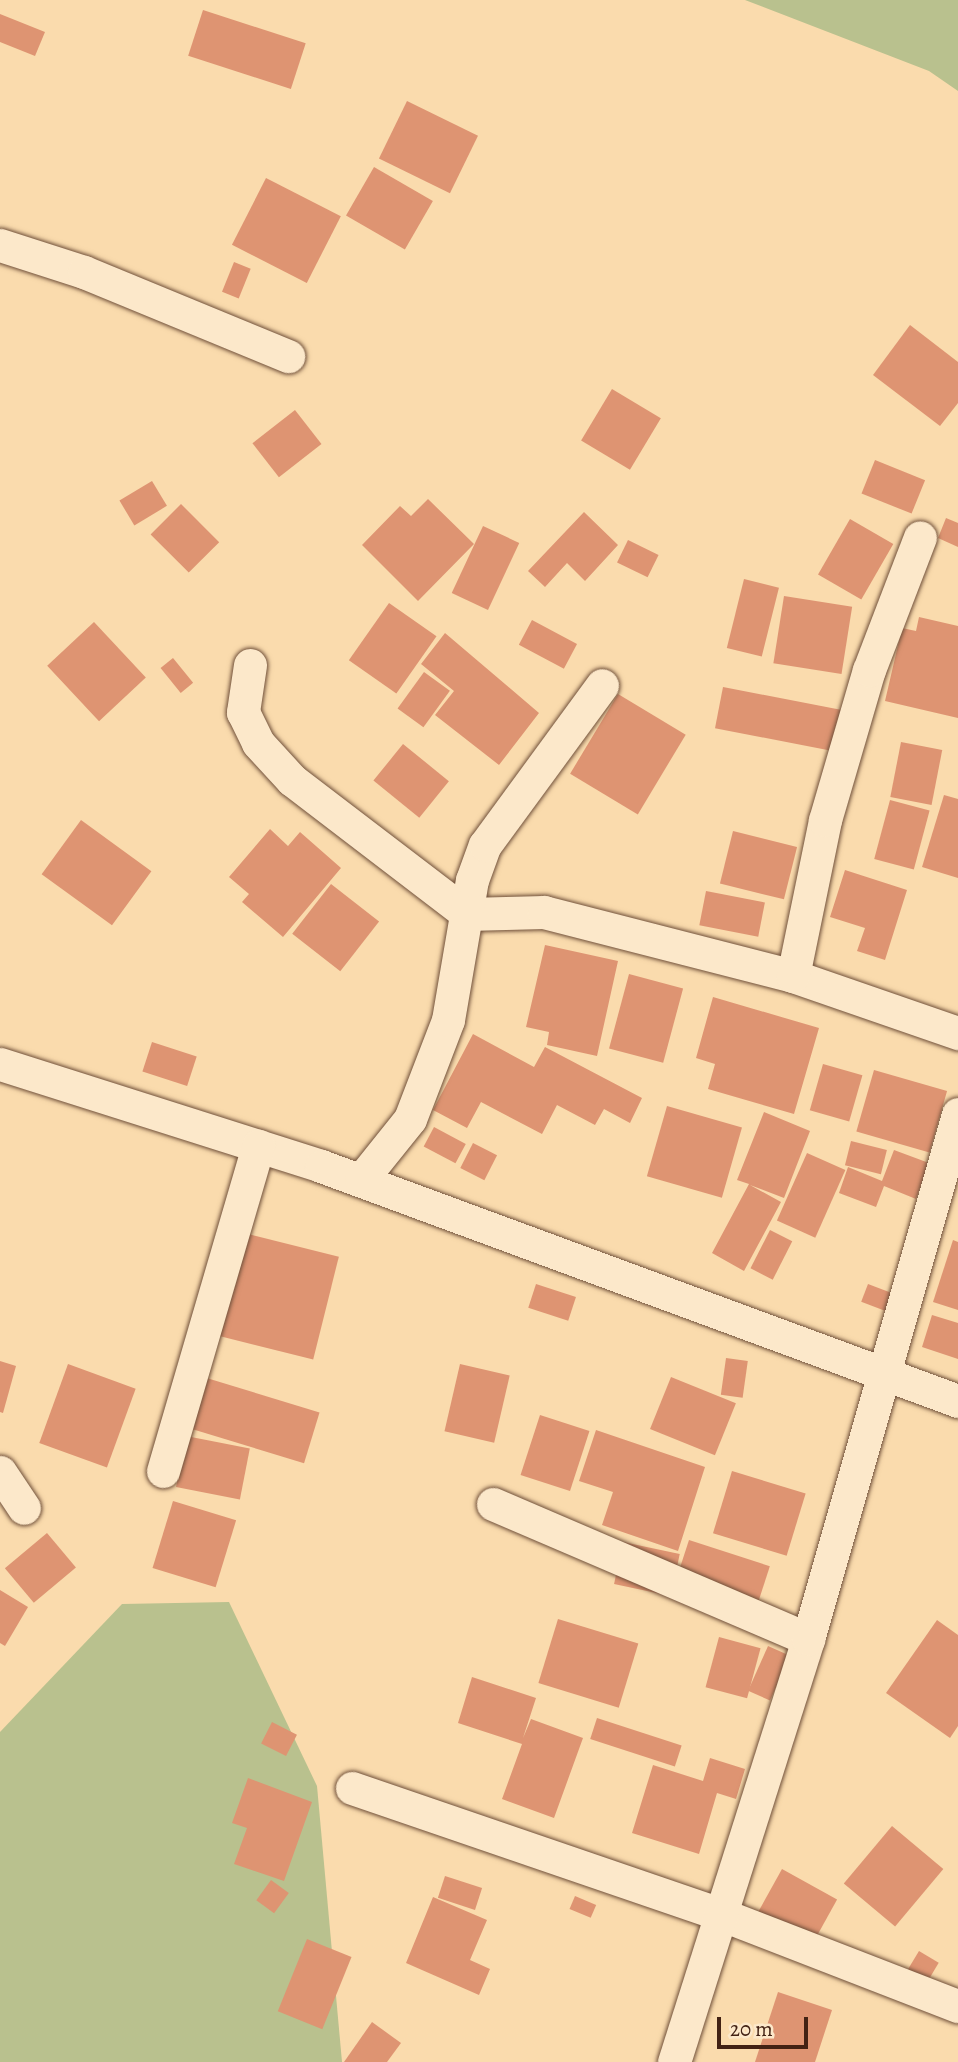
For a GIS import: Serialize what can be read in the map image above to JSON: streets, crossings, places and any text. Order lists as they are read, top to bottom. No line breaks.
{"scale_bar":"20 m"}
